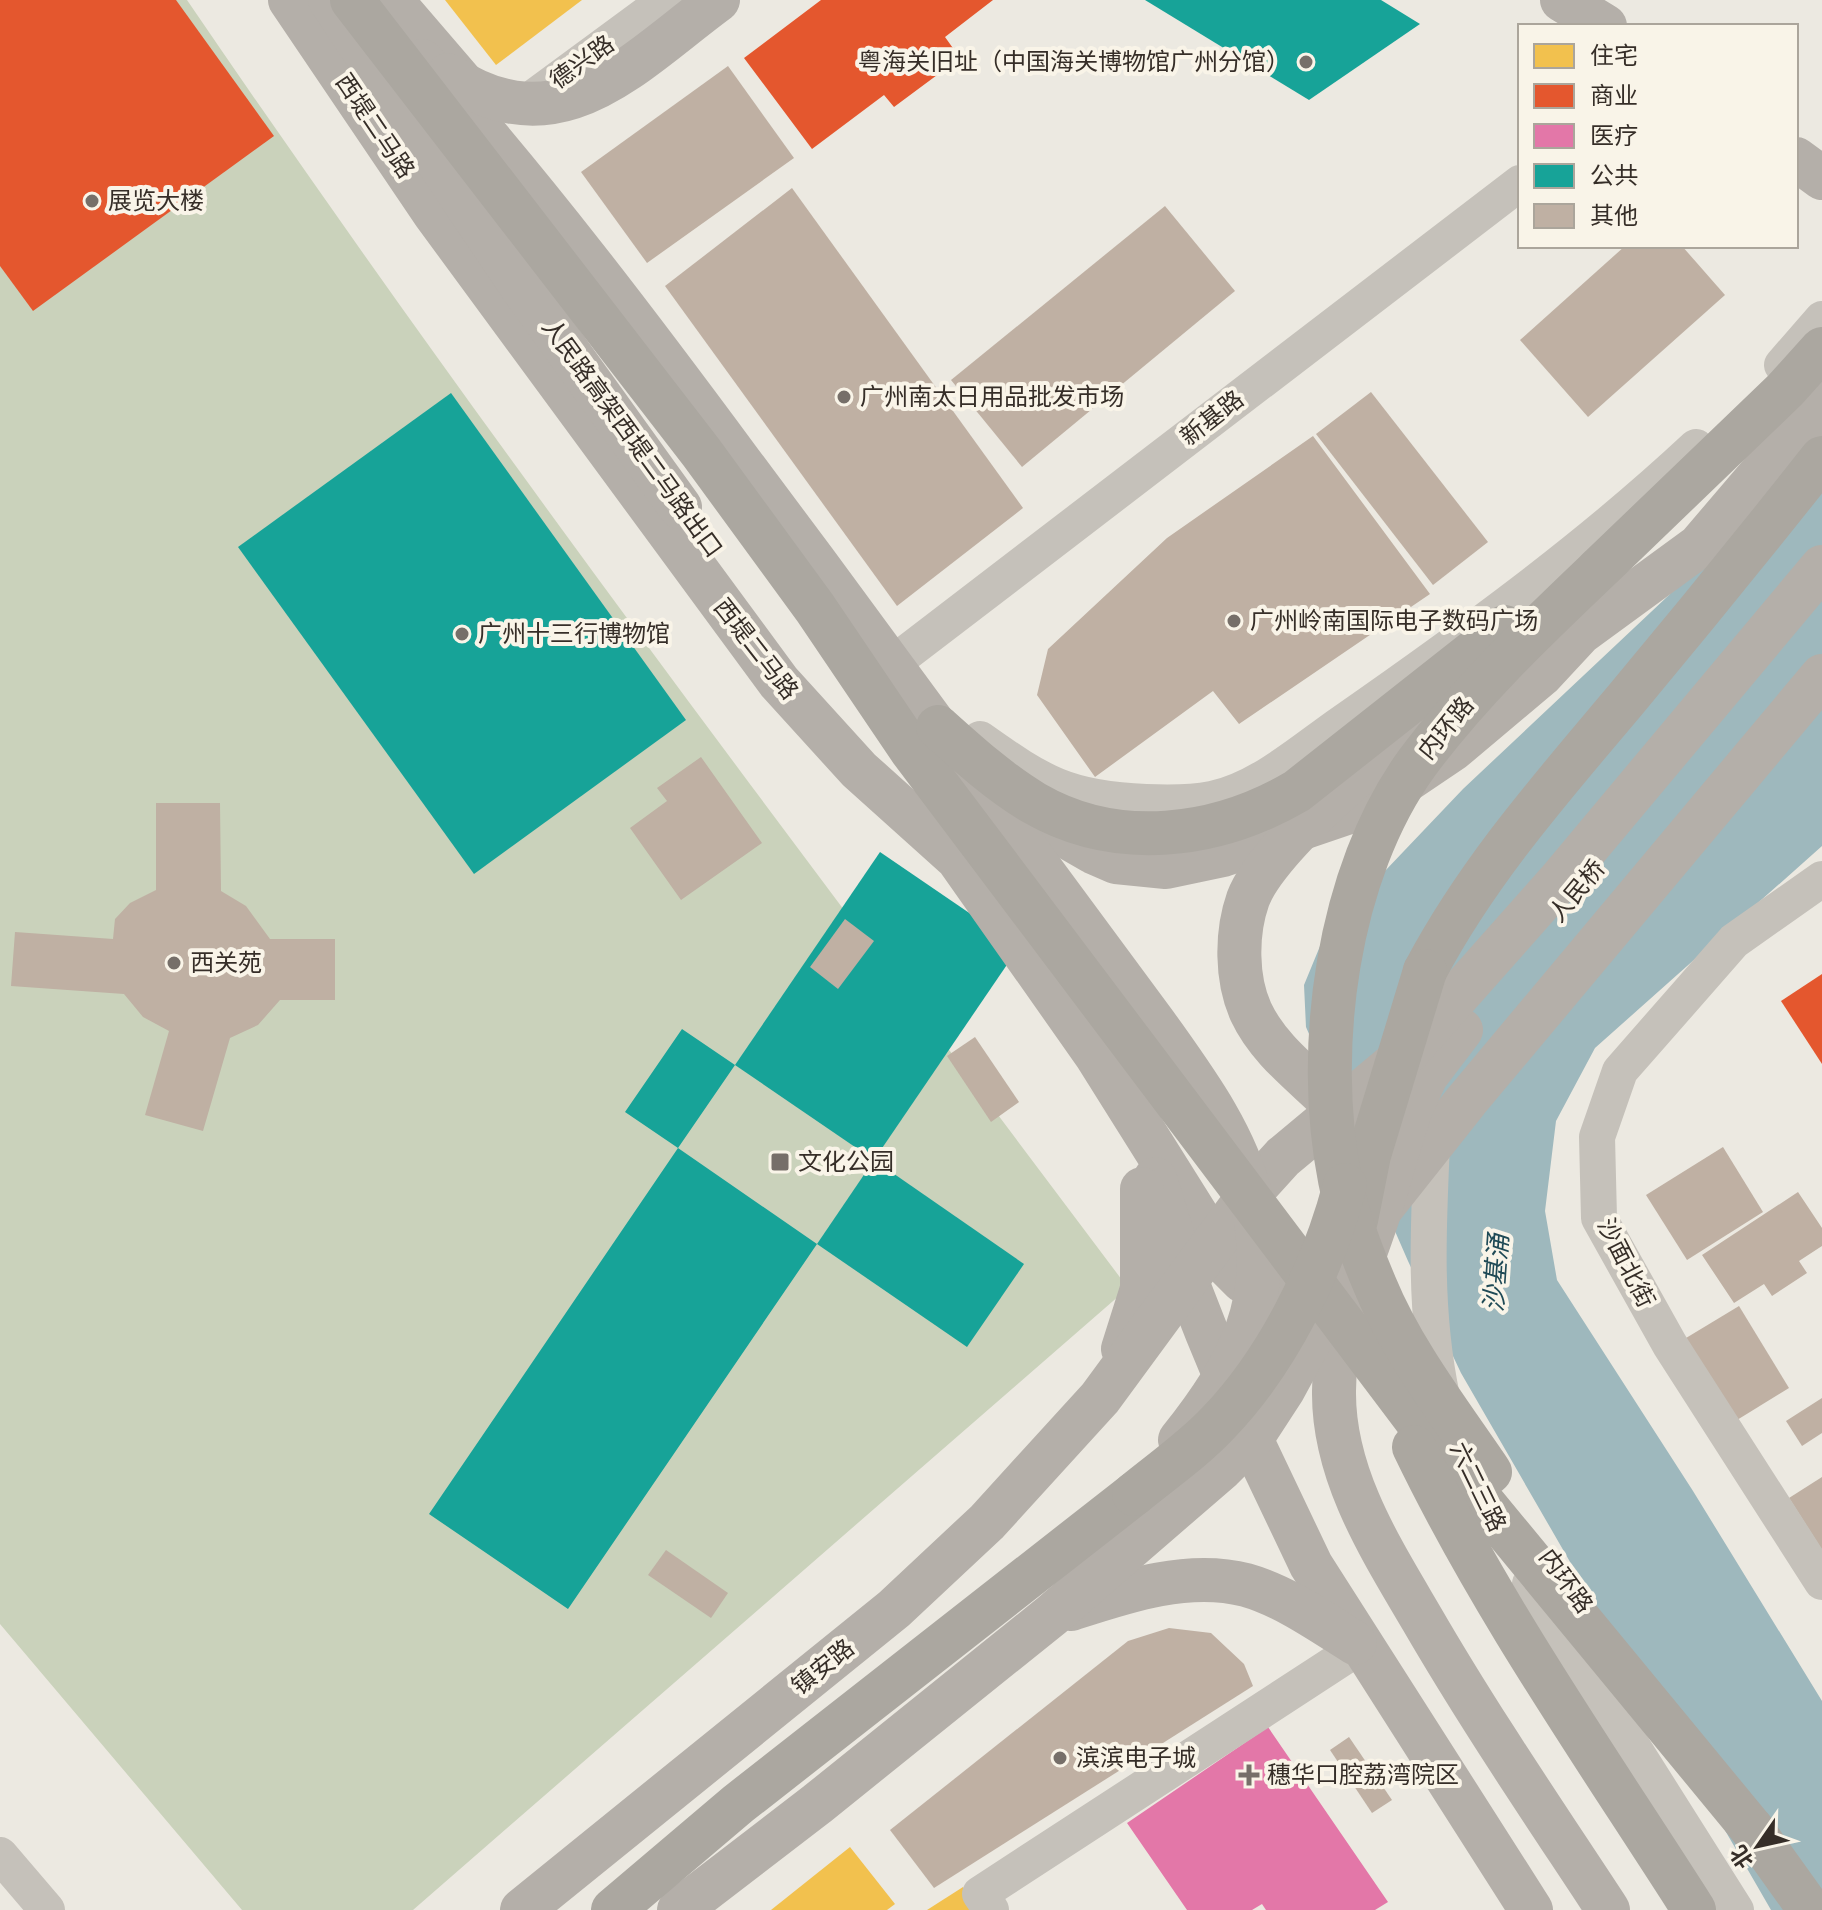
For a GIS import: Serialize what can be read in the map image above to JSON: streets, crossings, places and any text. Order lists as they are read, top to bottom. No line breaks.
{"streets":{"highway":["内环路"],"main road":["西堤二马路","人民路高架西堤二马路出口","人民桥","镇安路"],"street":["德兴路","新基路","沙面北街","六二三路"]},"crossings":[["西堤二马路","人民路高架西堤二马路出口"],["人民桥","六二三路"],["人民桥","镇安路"]],"water":["沙基涌"],"places":{"other":["粤海关旧址（中国海关博物馆广州分馆）","展览大楼","广州南太日用品批发市场","广州岭南国际电子数码广场","广州十三行博物馆","西关苑","滨滨电子城"],"transit":["文化公园"],"health":["穗华口腔荔湾院区"]},"legend":["住宅","商业","医疗","公共","其他"],"north":"bottom left"}
